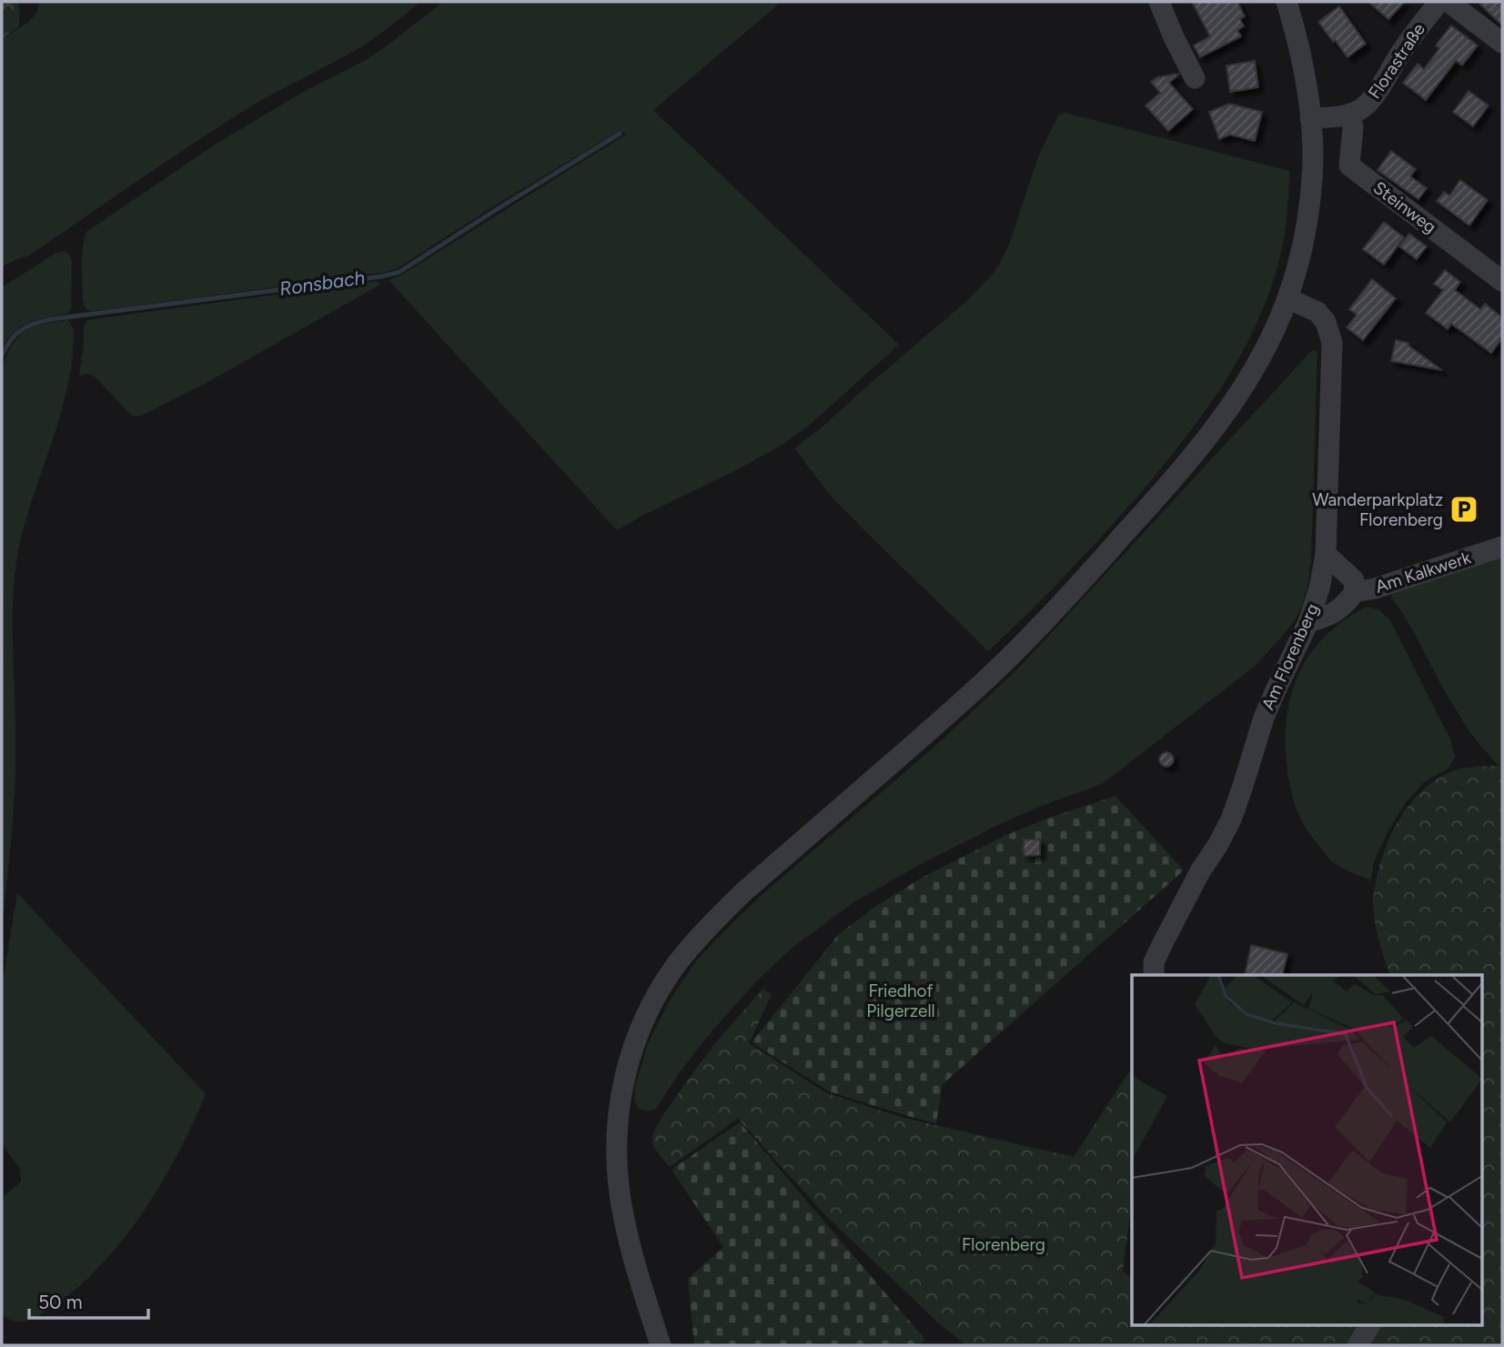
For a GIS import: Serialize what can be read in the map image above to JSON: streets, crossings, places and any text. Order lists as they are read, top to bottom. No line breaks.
{"streets":{"street":["Florastraße","Steinweg","Am Kalkwerk","Am Florenberg"]},"crossings":[["Florastraße","Steinweg"],["Am Kalkwerk","Am Florenberg"]],"water":["Ronsbach"],"parks":["Friedhof Pilgerzell","Florenberg"],"places":{"parking":["Wanderparkplatz Florenberg"]},"scale_bar":"50 m"}
